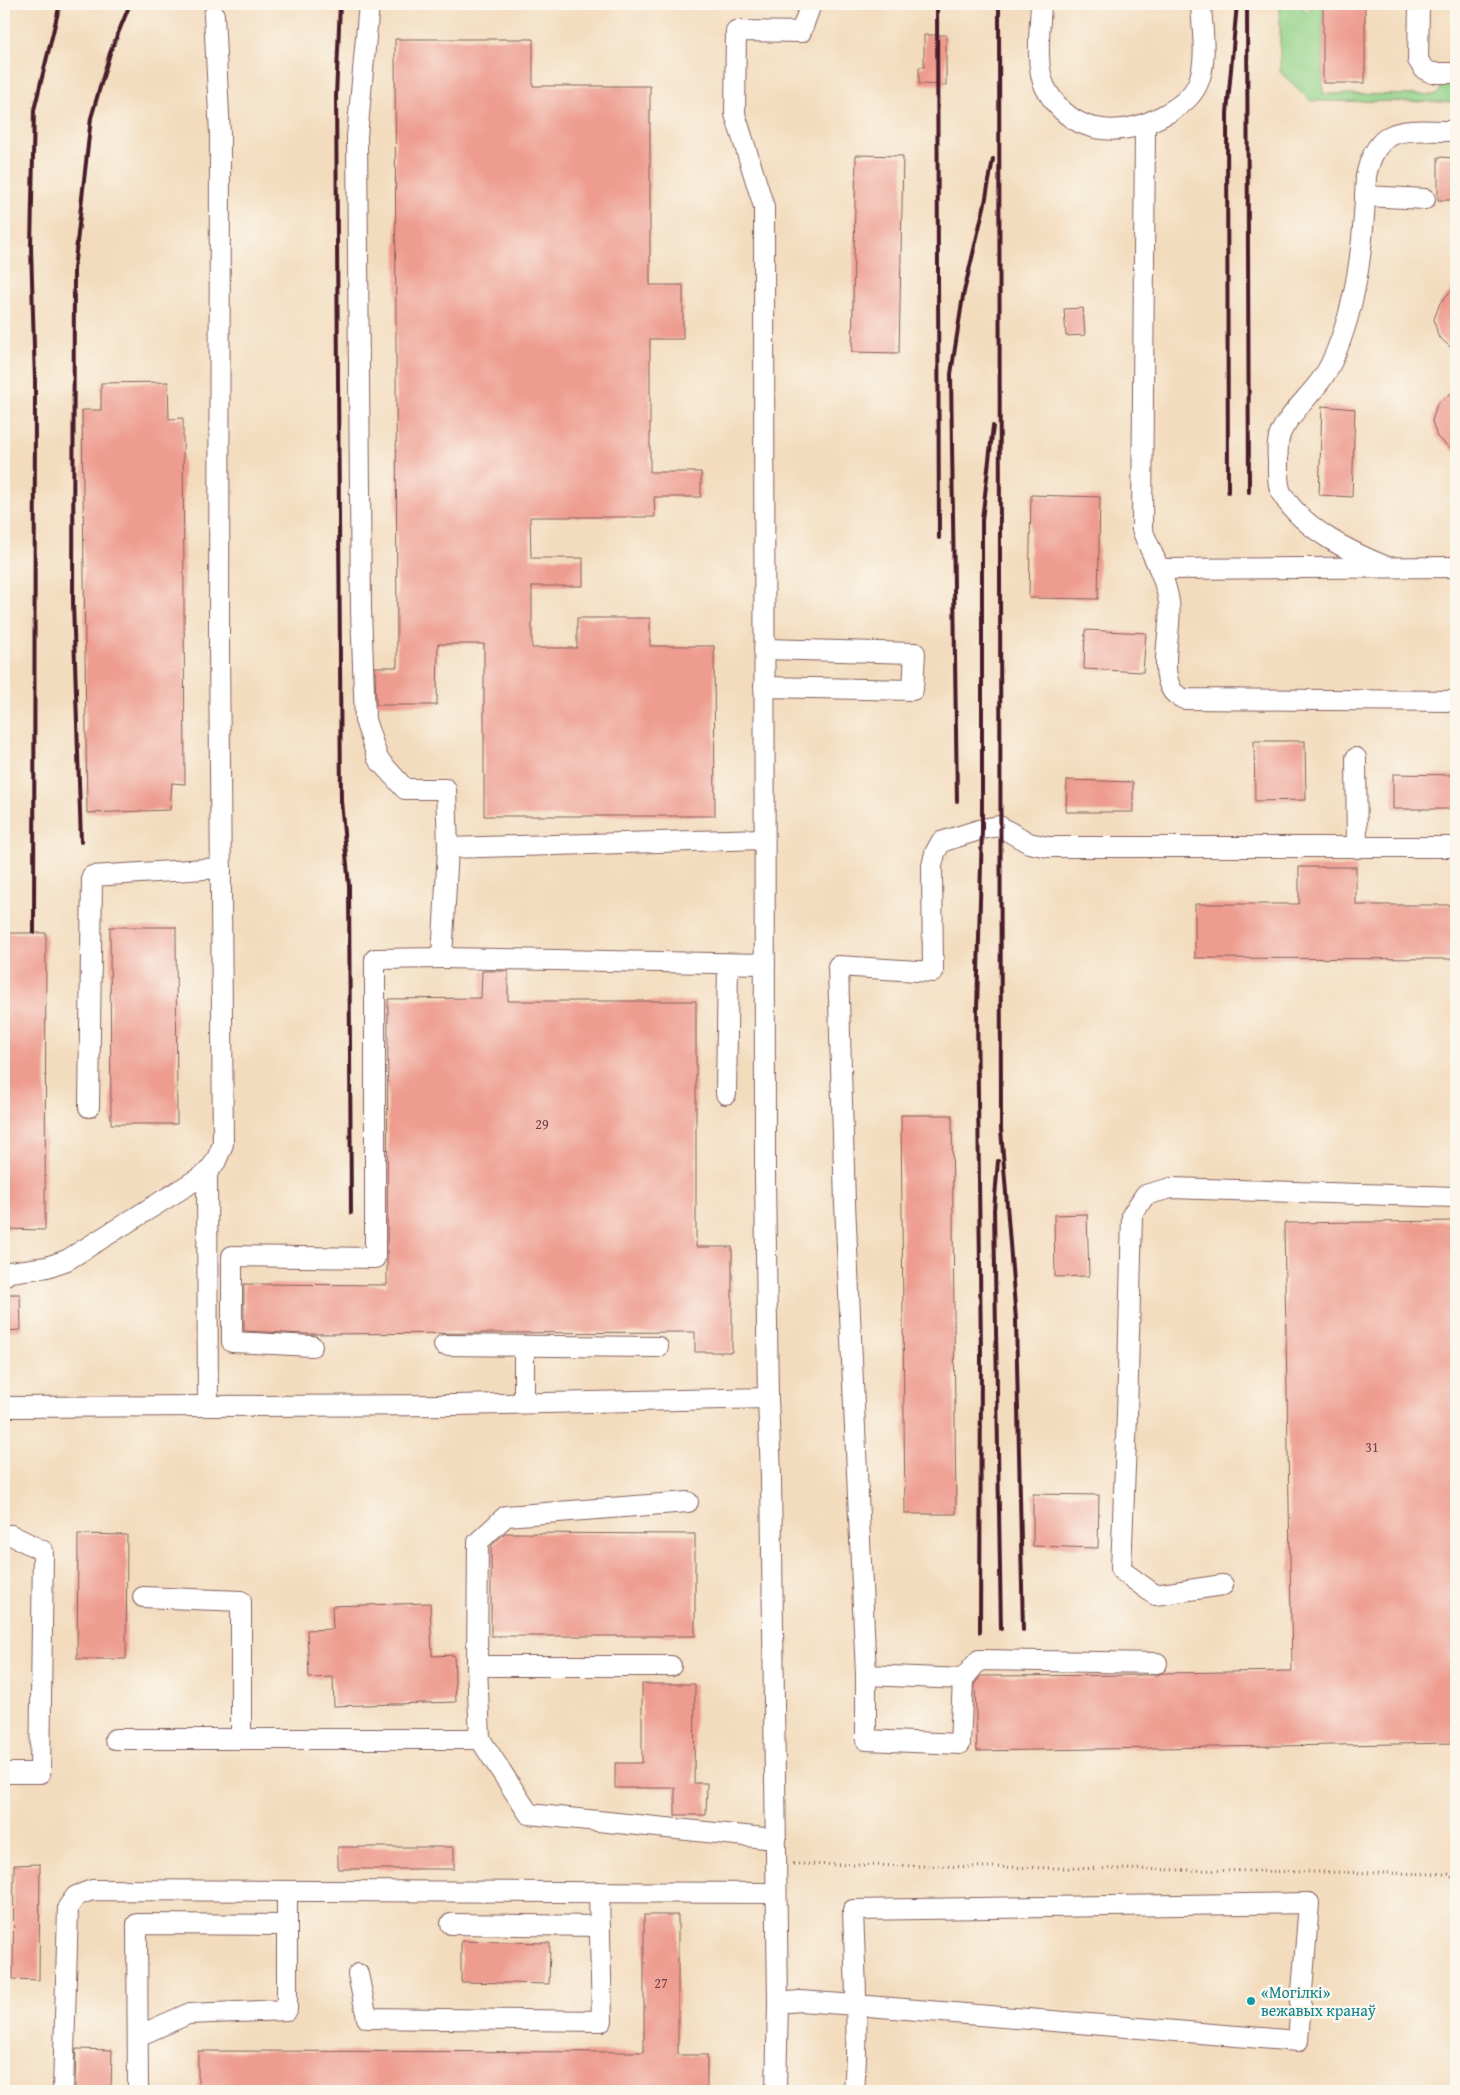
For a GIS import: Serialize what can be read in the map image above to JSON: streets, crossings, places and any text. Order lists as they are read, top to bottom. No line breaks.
{"places":["«Могілкі» вежавых кранаў"],"house_numbers":["29","31","27"]}
